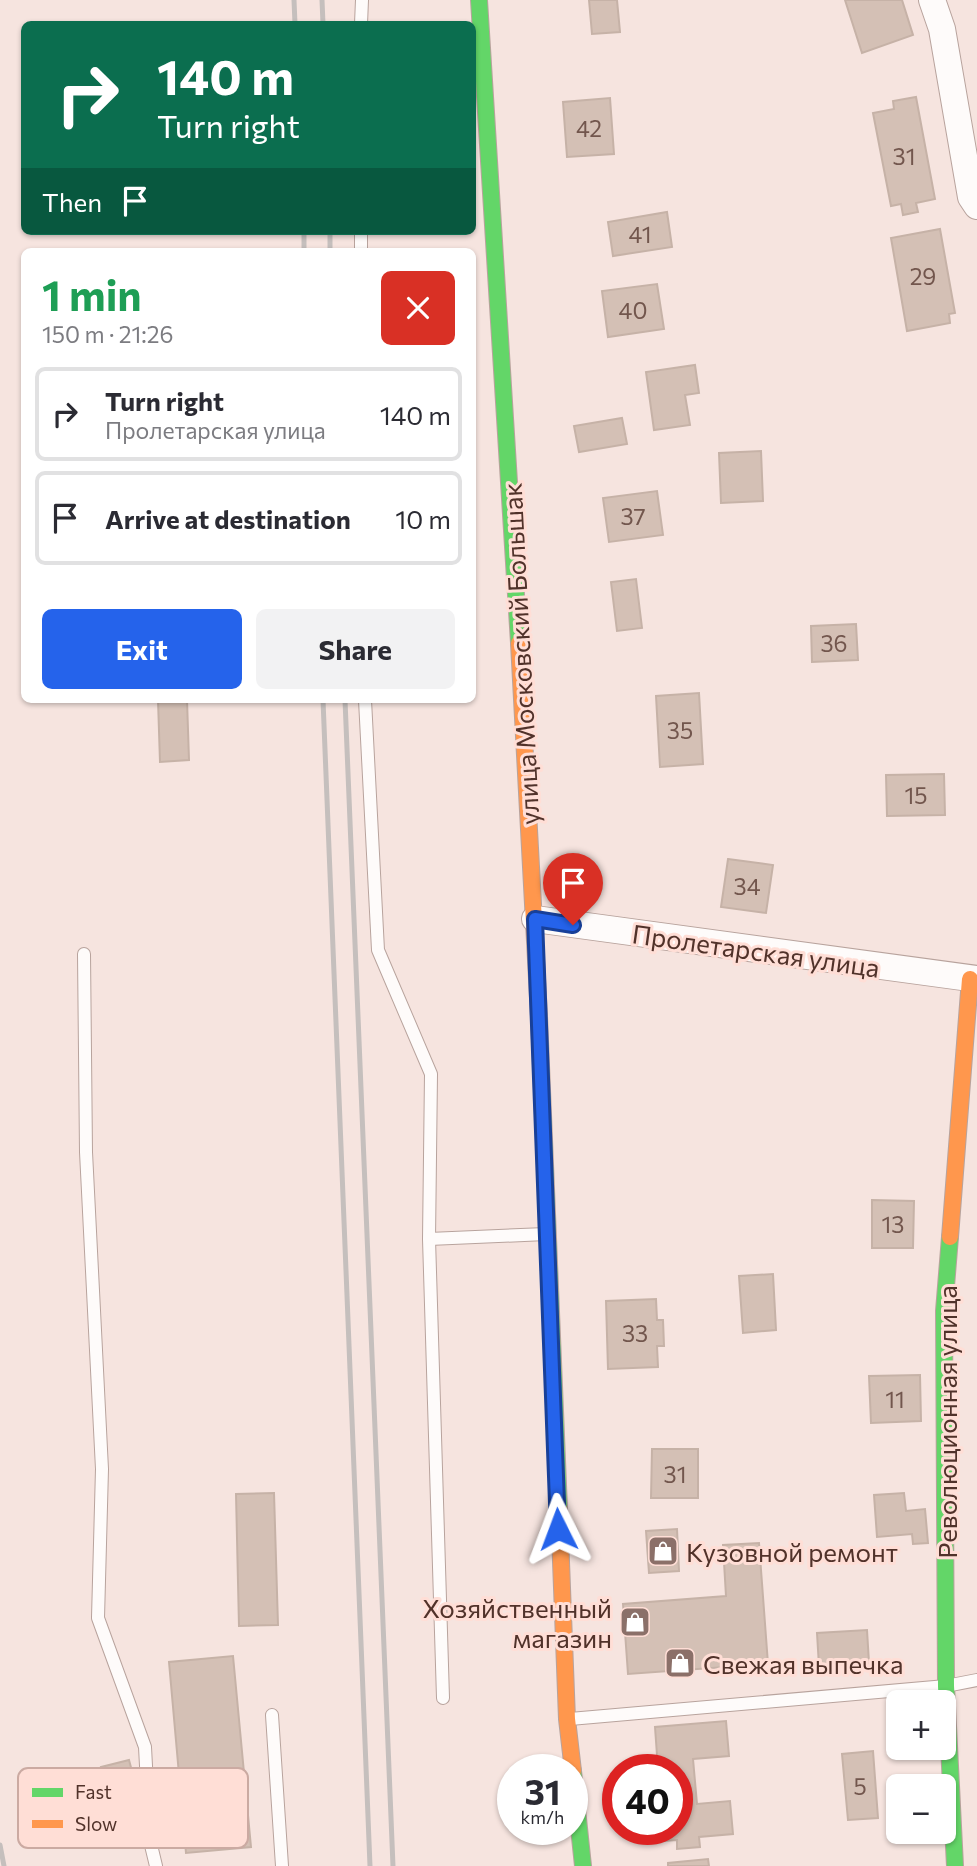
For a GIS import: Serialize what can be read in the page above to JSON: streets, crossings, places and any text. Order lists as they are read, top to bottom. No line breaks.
{"streets":{"street":["улица Московский Большак","Пролетарская улица","Революционная улица"]},"crossings":[["улица Московский Большак","Пролетарская улица"],["Пролетарская улица","Революционная улица"]],"places":{"shop":["Кузовной ремонт","Хозяйственный магазин","Свежая выпечка"]},"house_numbers":["42","31","41","29","40","37","36","35","15","34","13","33","11","31","5"],"legend":["Fast","Slow"],"page":{"turn":["140 m","Turn right"],"then":"Then","heading":["1 min","150 m · 21:26"],"list":[{"name":"Turn right","note":"Пролетарская улица","value":"140 m"},{"name":"Arrive at destination","value":"10 m"}],"buttons":["Exit","Share"],"map_buttons":["+","−"],"speed":"31 km/h","limit":"40"}}
